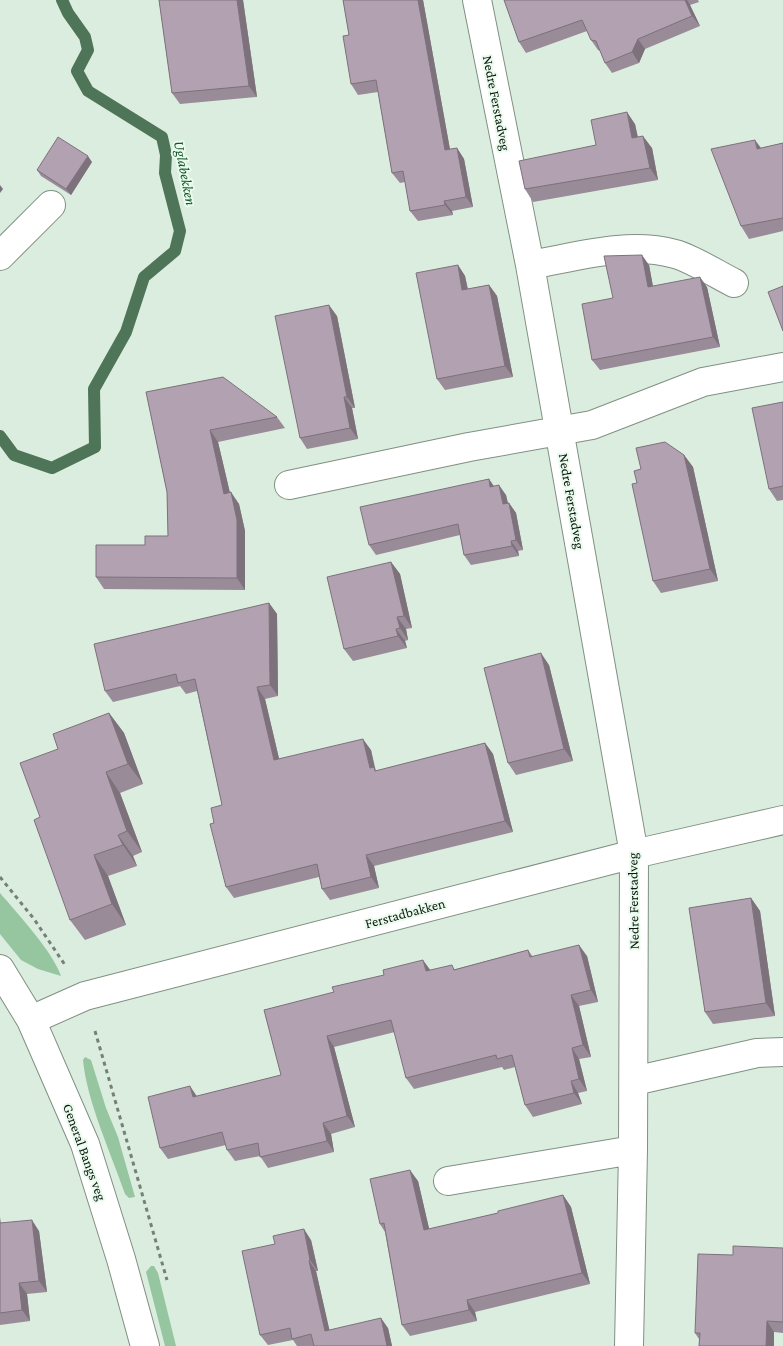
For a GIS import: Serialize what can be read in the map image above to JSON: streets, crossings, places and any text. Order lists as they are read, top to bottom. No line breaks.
{"streets":{"street":["Nedre Ferstadveg","Ferstadbakken","General Bangs veg"]},"crossings":[["Nedre Ferstadveg","Ferstadbakken"],["Ferstadbakken","General Bangs veg"]],"water":["Uglabekken"]}
